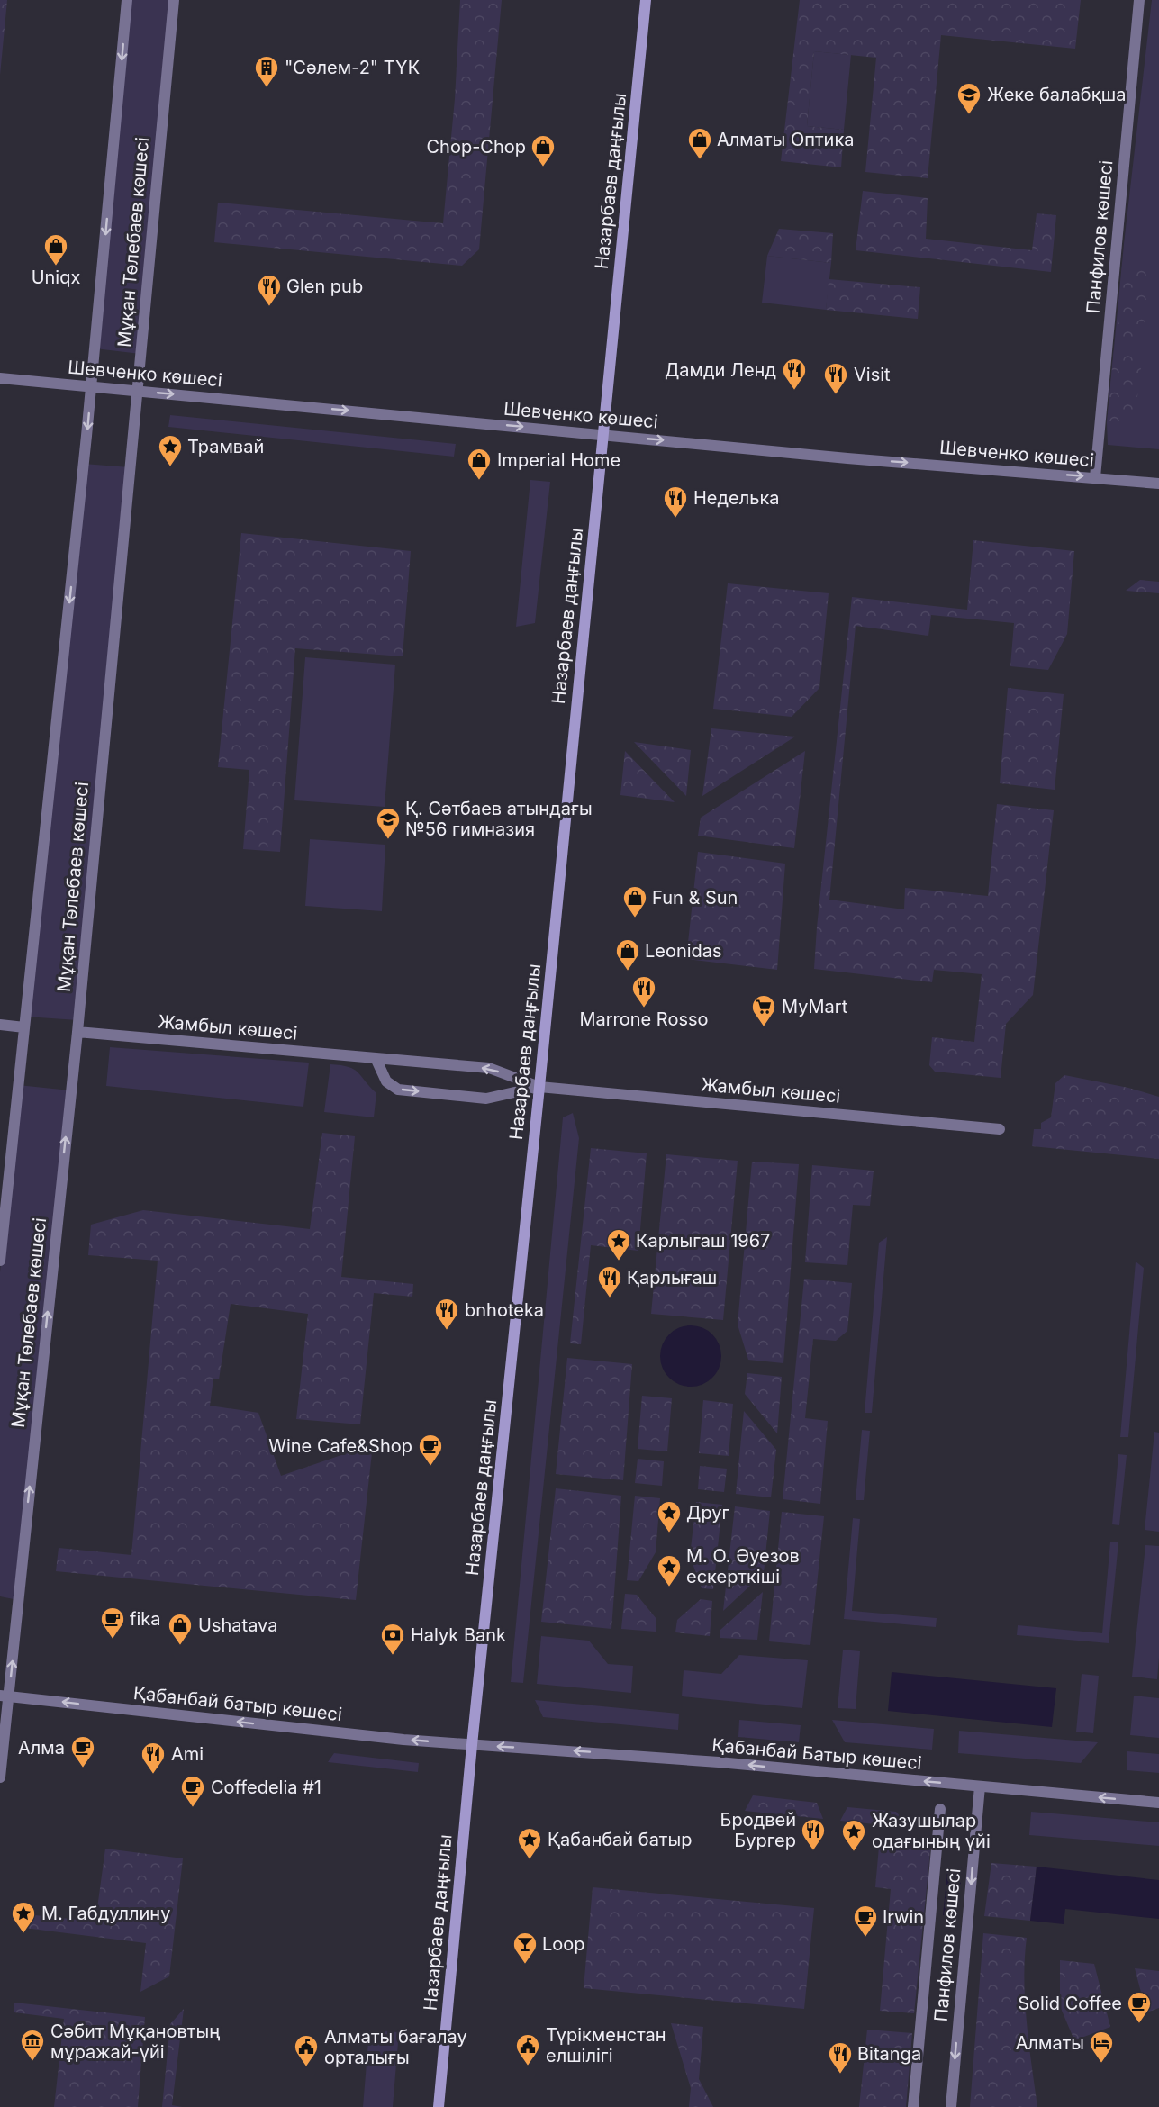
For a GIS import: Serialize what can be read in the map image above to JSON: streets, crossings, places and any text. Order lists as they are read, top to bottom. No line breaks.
{"streets":{"main road":["Назарбаев даңғылы"],"street":["Панфилов көшесі","Мұқан Төлебаев көшесі","Шевченко көшесі","Жамбыл көшесі","Қабанбай батыр көшесі","Қабанбай Батыр көшесі"]},"crossings":[["Назарбаев даңғылы","Шевченко көшесі"],["Назарбаев даңғылы","Жамбыл көшесі"],["Назарбаев даңғылы","Қабанбай батыр көшесі"],["Назарбаев даңғылы","Қабанбай Батыр көшесі"],["Панфилов көшесі","Шевченко көшесі"],["Панфилов көшесі","Қабанбай Батыр көшесі"],["Мұқан Төлебаев көшесі","Шевченко көшесі"],["Мұқан Төлебаев көшесі","Жамбыл көшесі"],["Мұқан Төлебаев көшесі","Қабанбай батыр көшесі"],["Қабанбай батыр көшесі","Қабанбай Батыр көшесі"]],"one_way":["Шевченко көшесі","Қабанбай батыр көшесі","Қабанбай Батыр көшесі"],"places":{"building":["\"Сәлем-2\" ТҮК"],"school or university":["Жеке балабқша","Қ. Сәтбаев атындағы №56 гимназия"],"shop":["Алматы Оптика","Chop-Chop","Uniqx","Imperial Home","Fun & Sun","Leonidas","Ushatava"],"restaurant":["Glen pub","Дамди Ленд","Visit","Неделька","Marrone Rosso","Қарлығаш","bnhoteka","Ami","Бродвей Бургер","Bitanga"],"place":["Трамвай","Карлыгаш 1967","Друг","М. О. Әуезов ескерткіші","Жазушылар одағының үйі","Қабанбай батыр","М. Габдуллину"],"supermarket":["MyMart"],"cafe":["Wine Cafe&Shop","fika","Алма","Coffedelia #1","Irwin","Solid Coffee"],"bank":["Halyk Bank"],"bar":["Loop"],"museum":["Сәбит Мұқановтың мұражай-үйі"],"hotel":["Алматы"],"public building":["Түрікменстан елшілігі","Алматы бағалау орталығы"]}}
